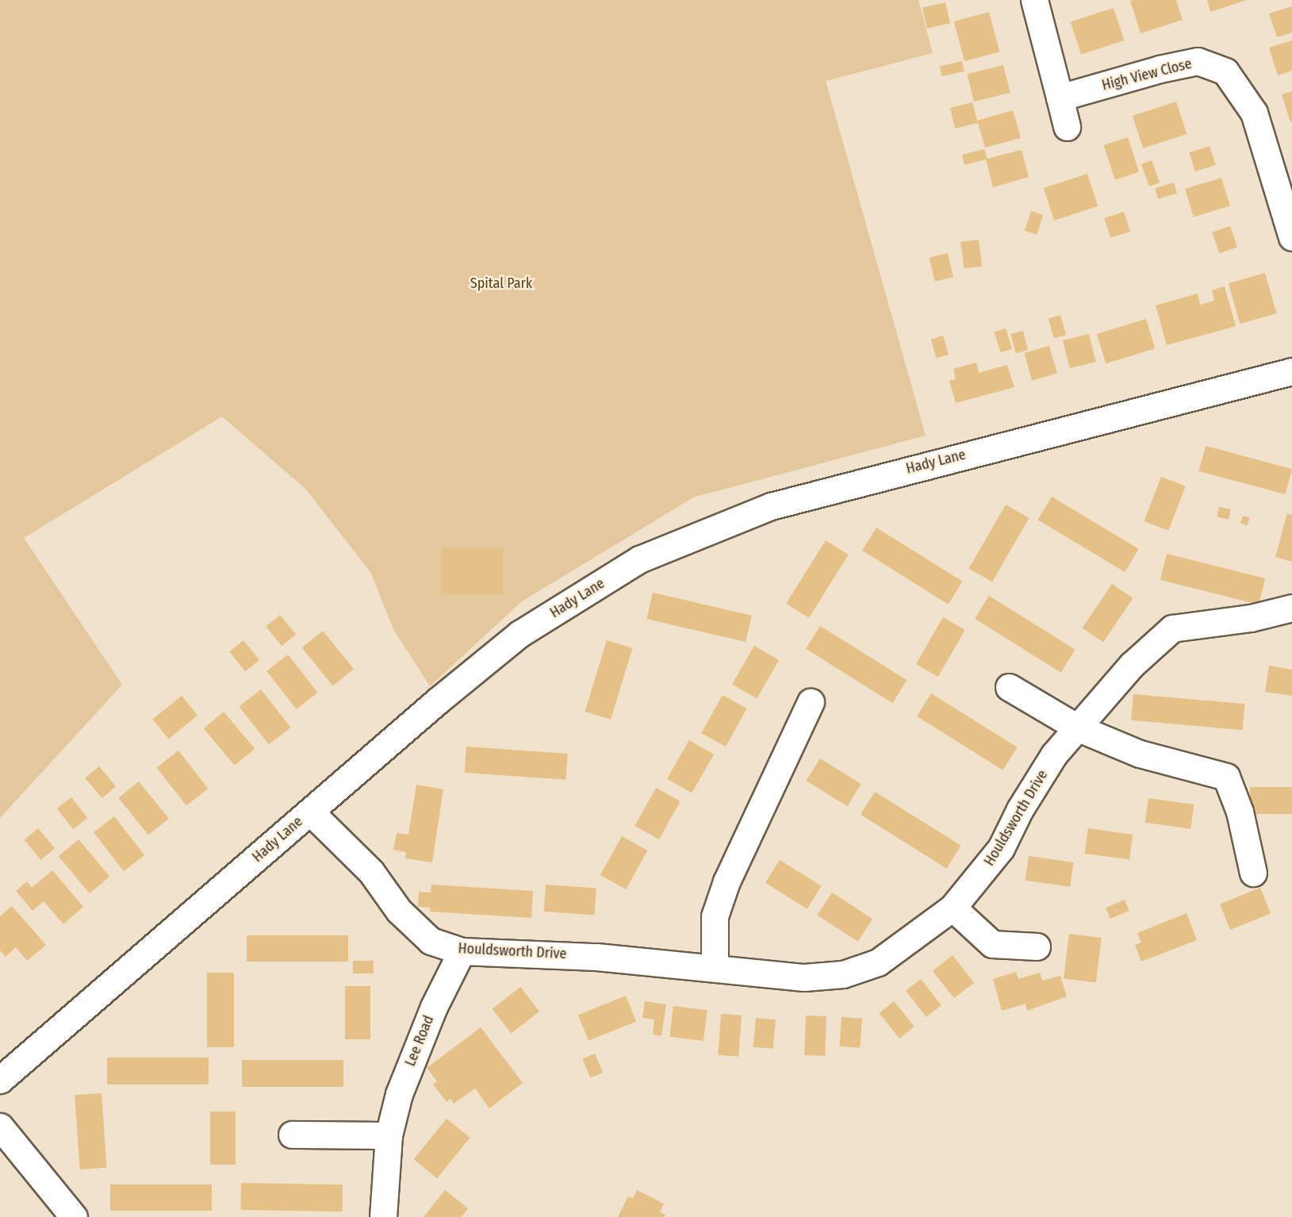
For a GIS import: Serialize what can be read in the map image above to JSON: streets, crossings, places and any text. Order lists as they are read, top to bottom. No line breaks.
{"streets":{"street":["High View Close","Hady Lane","Houldsworth Drive","Lee Road"]},"crossings":[["Hady Lane","Houldsworth Drive"],["Houldsworth Drive","Lee Road"]],"parks":["Spital Park"]}
